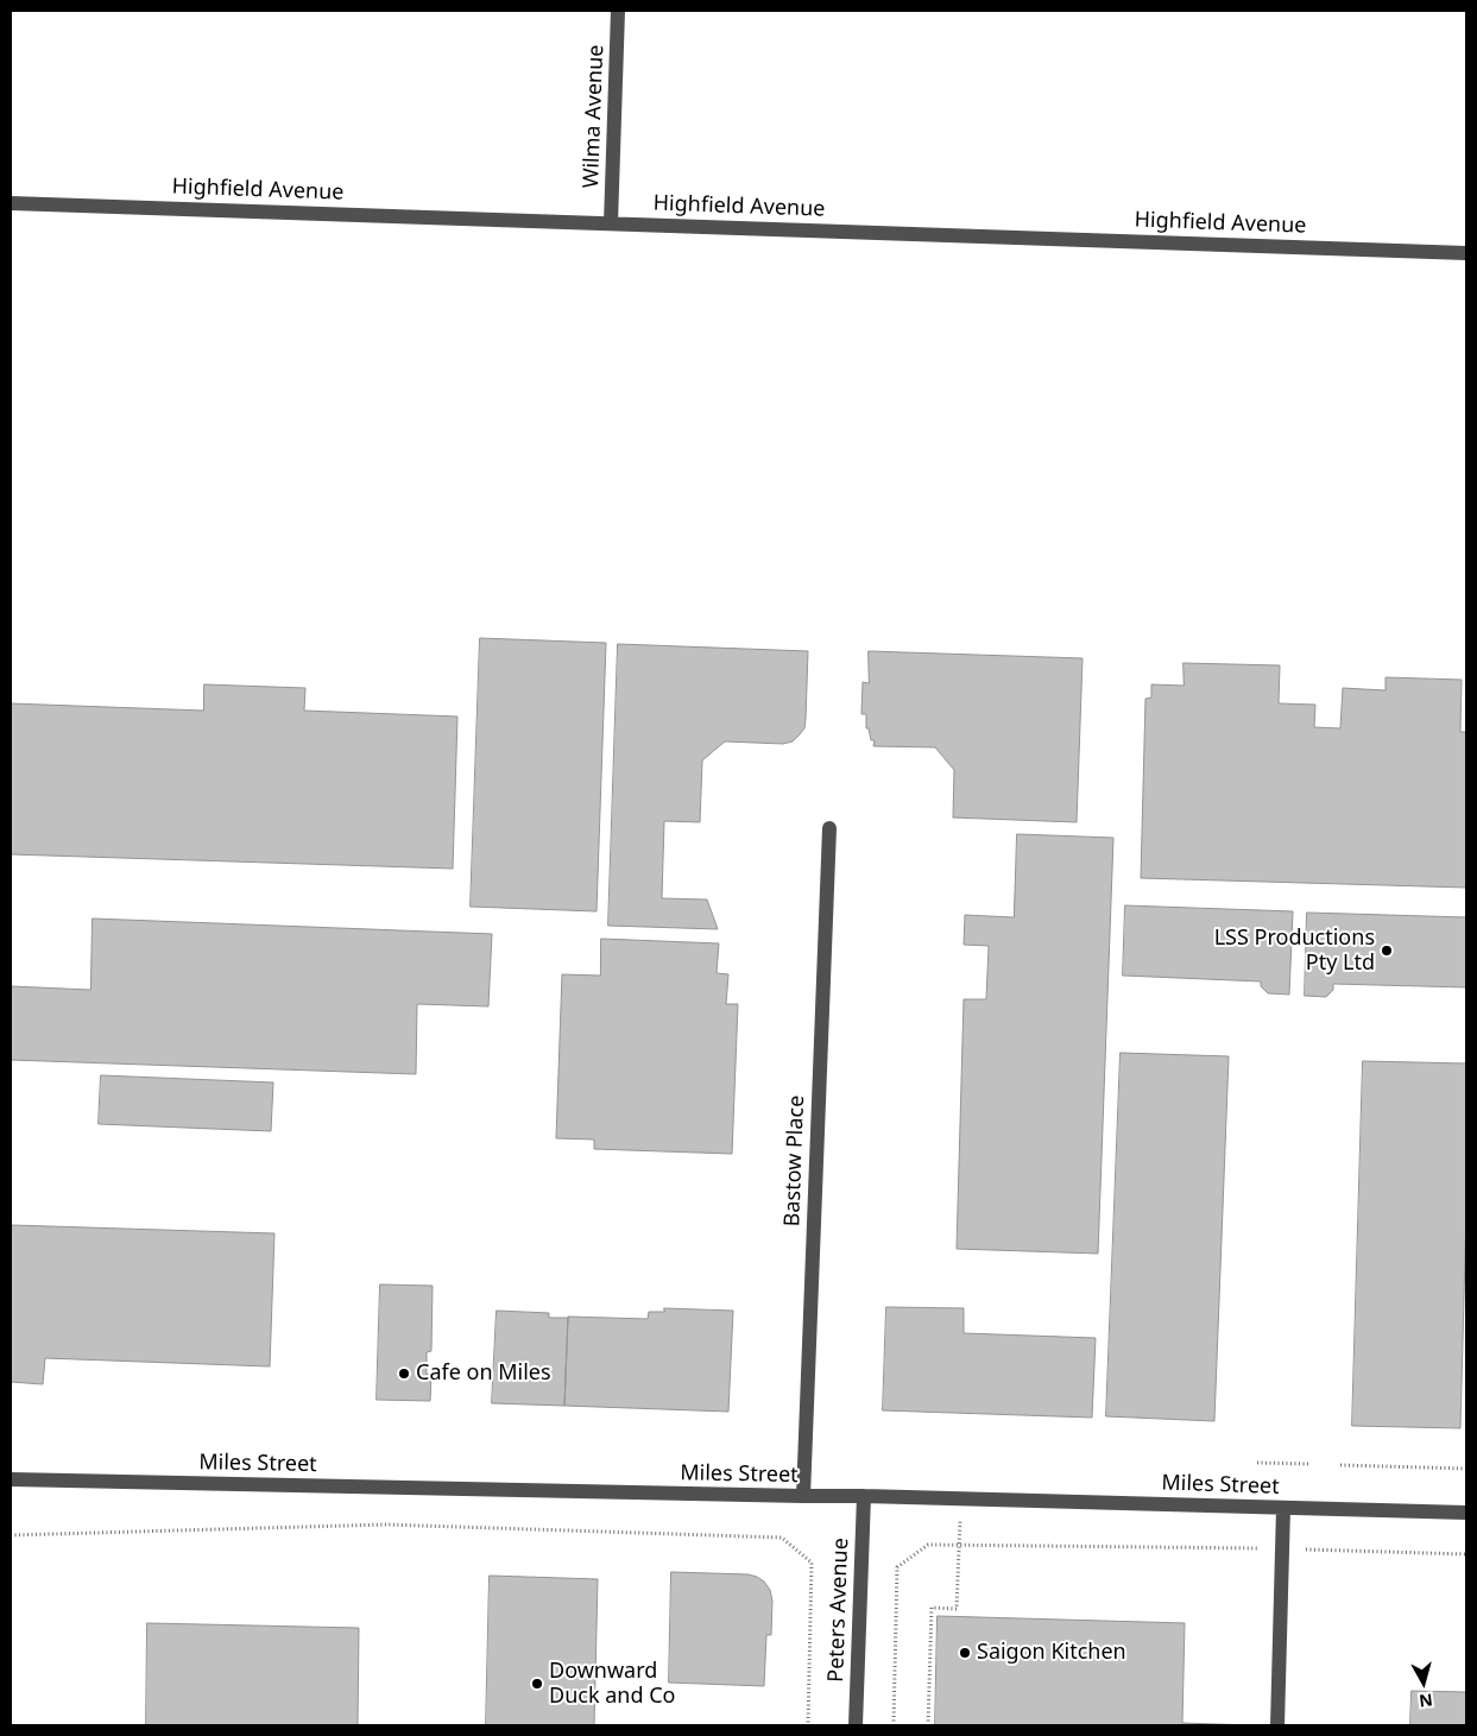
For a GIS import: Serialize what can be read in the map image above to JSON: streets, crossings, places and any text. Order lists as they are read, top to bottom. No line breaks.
{"streets":{"street":["Wilma Avenue","Highfield Avenue","Bastow Place","Miles Street","Peters Avenue"]},"crossings":[["Wilma Avenue","Highfield Avenue"],["Bastow Place","Miles Street"],["Miles Street","Peters Avenue"]],"places":["LSS Productions Pty Ltd","Cafe on Miles","Saigon Kitchen","Downward Duck and Co"],"north":"bottom"}
